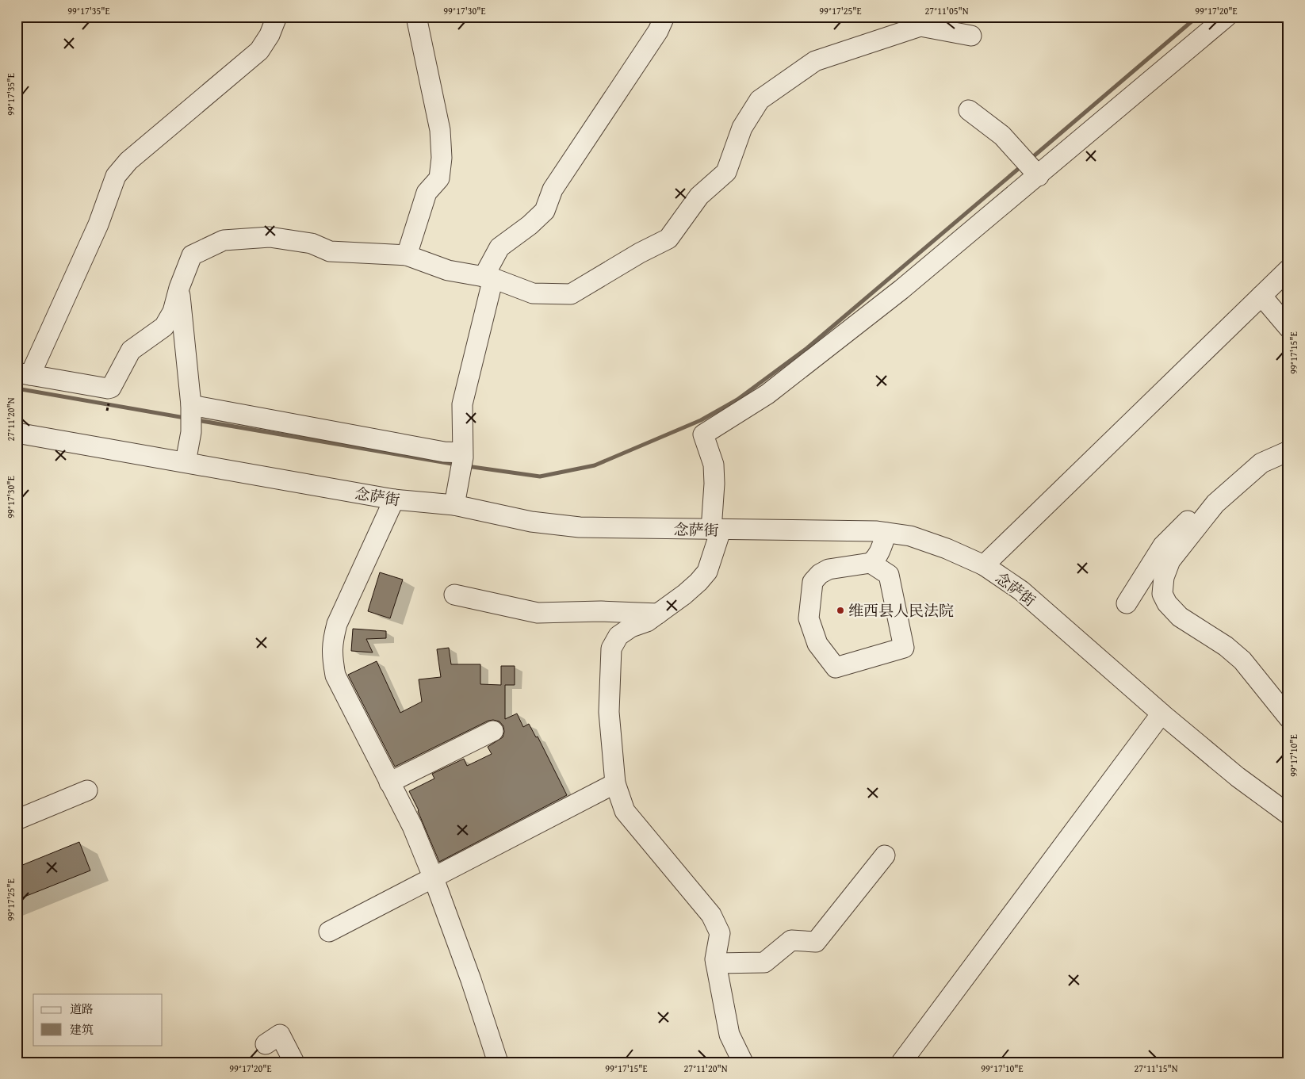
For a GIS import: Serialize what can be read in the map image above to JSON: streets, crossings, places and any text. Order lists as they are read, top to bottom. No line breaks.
{"streets":{"street":["念萨街"]},"places":["维西县人民法院"],"legend":["道路","建筑"],"coordinates":["99°17'35\"E","99°17'30\"E","99°17'25\"E","27°11'05\"N","99°17'20\"E","99°17'15\"E","27°11'20\"N","99°17'10\"E","27°11'15\"N"]}
